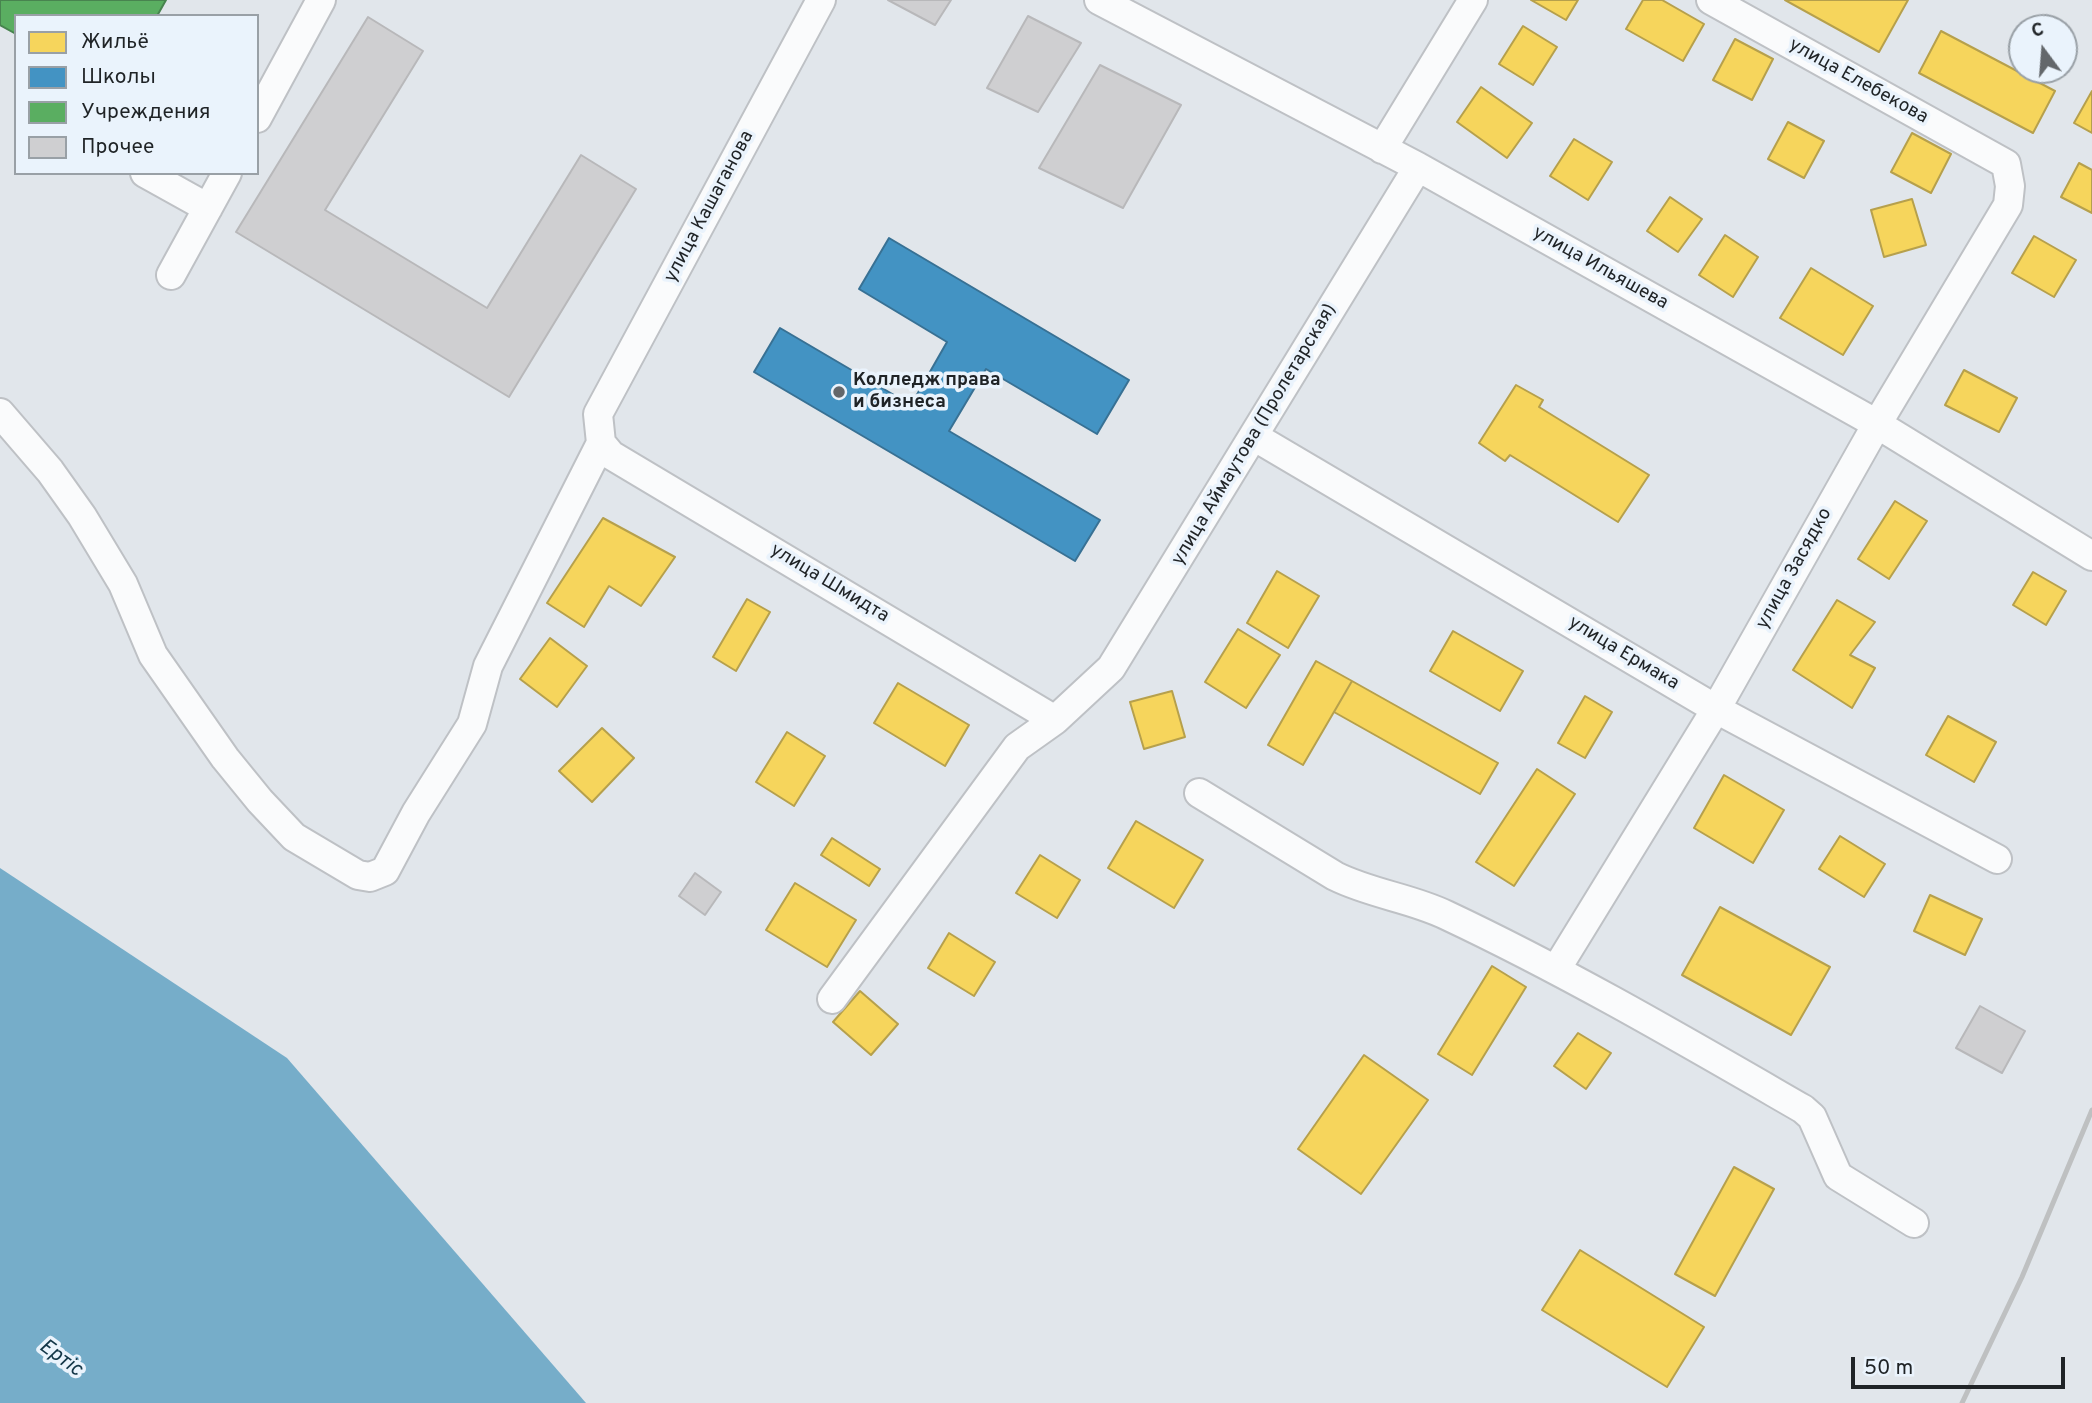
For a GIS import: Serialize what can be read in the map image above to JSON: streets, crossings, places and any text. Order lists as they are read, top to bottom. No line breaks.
{"streets":{"street":["улица Елебекова","улица Кашаганова","улица Ильяшева","улица Аймаутова (Пролетарская)","улица Засядко","улица Шмидта","улица Ермака"]},"crossings":[["улица Елебекова","улица Засядко"],["улица Кашаганова","улица Шмидта"],["улица Ильяшева","улица Аймаутова (Пролетарская)"],["улица Ильяшева","улица Засядко"],["улица Аймаутова (Пролетарская)","улица Шмидта"],["улица Аймаутова (Пролетарская)","улица Ермака"],["улица Засядко","улица Ермака"]],"water":["Ертіс"],"places":["Колледж права и бизнеса"],"legend":["Жильё","Школы","Учреждения","Прочее"],"scale_bar":"50 m","north":"top"}
